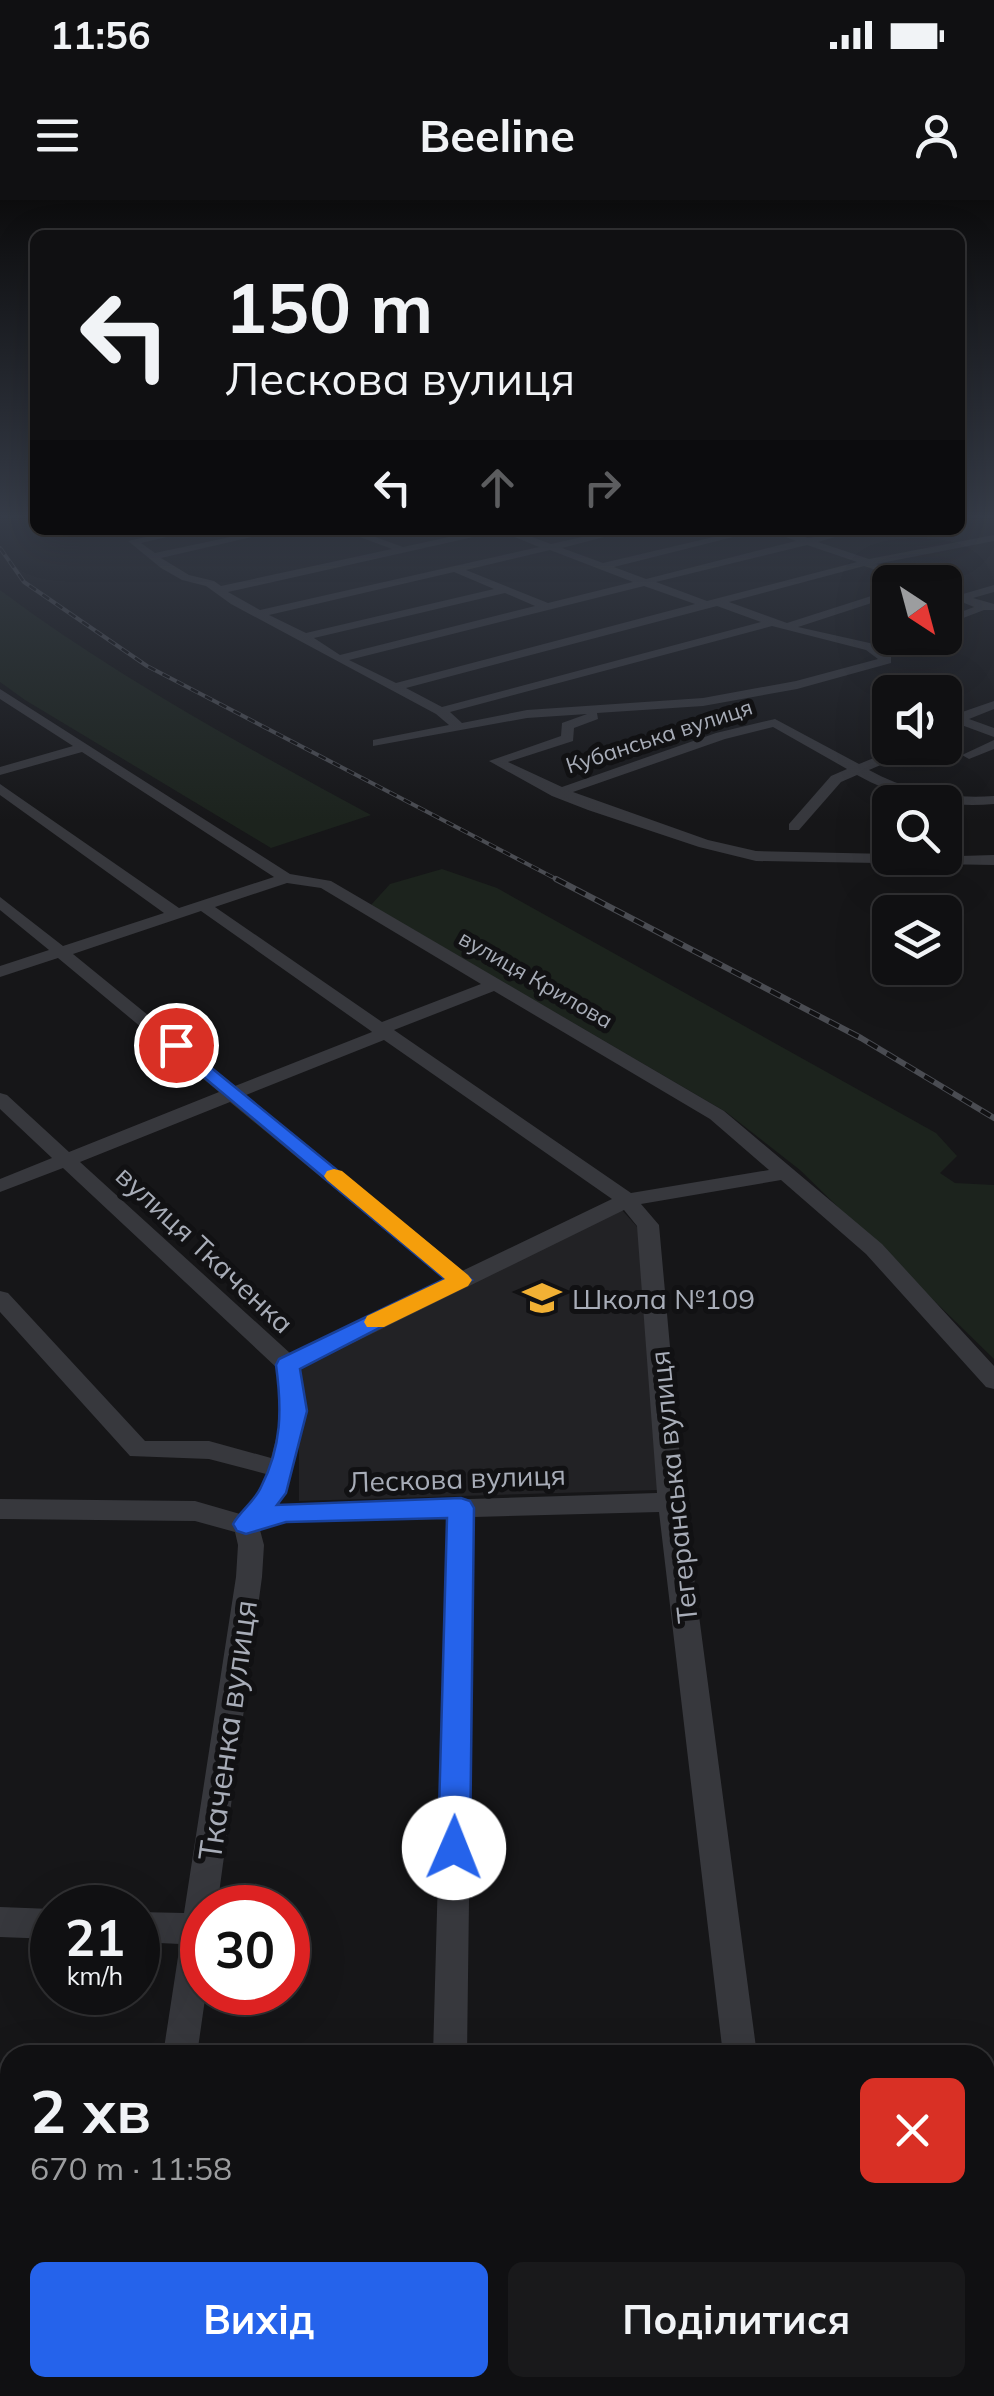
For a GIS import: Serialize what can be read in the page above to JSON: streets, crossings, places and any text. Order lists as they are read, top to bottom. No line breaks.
{"streets":{"street":["Кубанська вулиця","вулиця Крилова","вулиця Ткаченка","Лескова вулиця","Тегеранська вулиця","Ткаченка вулиця"]},"crossings":[["вулиця Ткаченка","Лескова вулиця"],["вулиця Ткаченка","Ткаченка вулиця"],["Лескова вулиця","Тегеранська вулиця"],["Лескова вулиця","Ткаченка вулиця"]],"places":{"school or university":["Школа №109"]},"north":"bottom right","page":{"status":"11:56","header":"Beeline","turn":["150 m","Лескова вулиця"],"speed":"21 km/h","limit":"30","heading":["2 хв","670 m · 11:58"],"buttons":["Вихід","Поділитися"]}}
